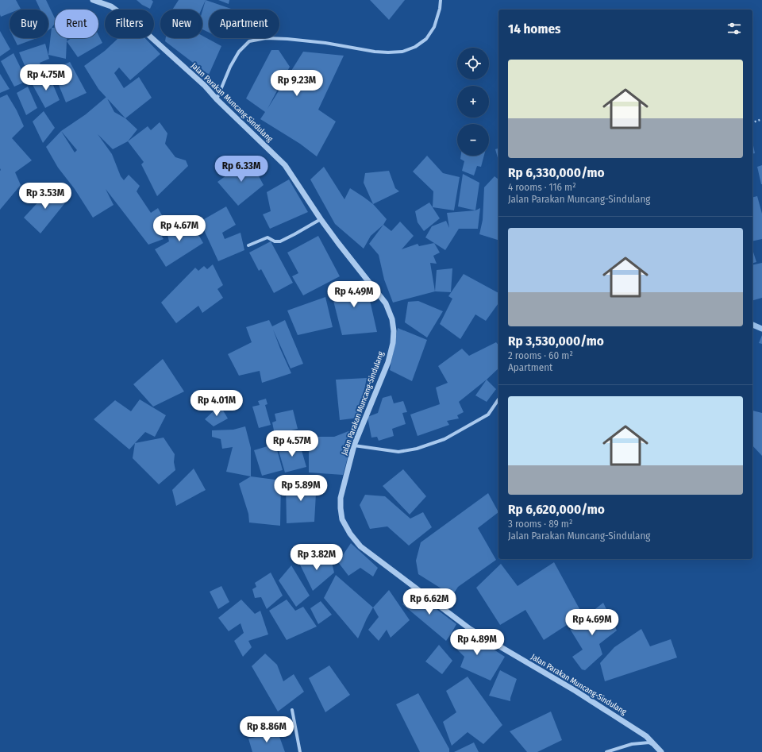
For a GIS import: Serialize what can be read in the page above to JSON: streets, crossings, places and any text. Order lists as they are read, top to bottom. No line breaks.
{"streets":{"street":["Jalan Parakan Muncang-Sindulang"]},"page":{"chip":["Buy","Rent","Filters","New","Apartment"],"heading":"14 homes","map_buttons":["+","−"],"list":[{"name":"Rp 6,330,000/mo","note":"4 rooms · 116 m² · Jalan Parakan Muncang-Sindulang"},{"name":"Rp 3,530,000/mo","note":"2 rooms · 60 m² · Apartment"},{"name":"Rp 6,620,000/mo","note":"3 rooms · 89 m² · Jalan Parakan Muncang-Sindulang"}],"price":["Rp 4.75M","Rp 9.23M","Rp 6.33M","Rp 3.53M","Rp 4.67M","Rp 4.49M","Rp 4.01M","Rp 4.57M","Rp 5.89M","Rp 3.82M","Rp 6.62M","Rp 4.69M","Rp 4.89M","Rp 8.86M"]}}
